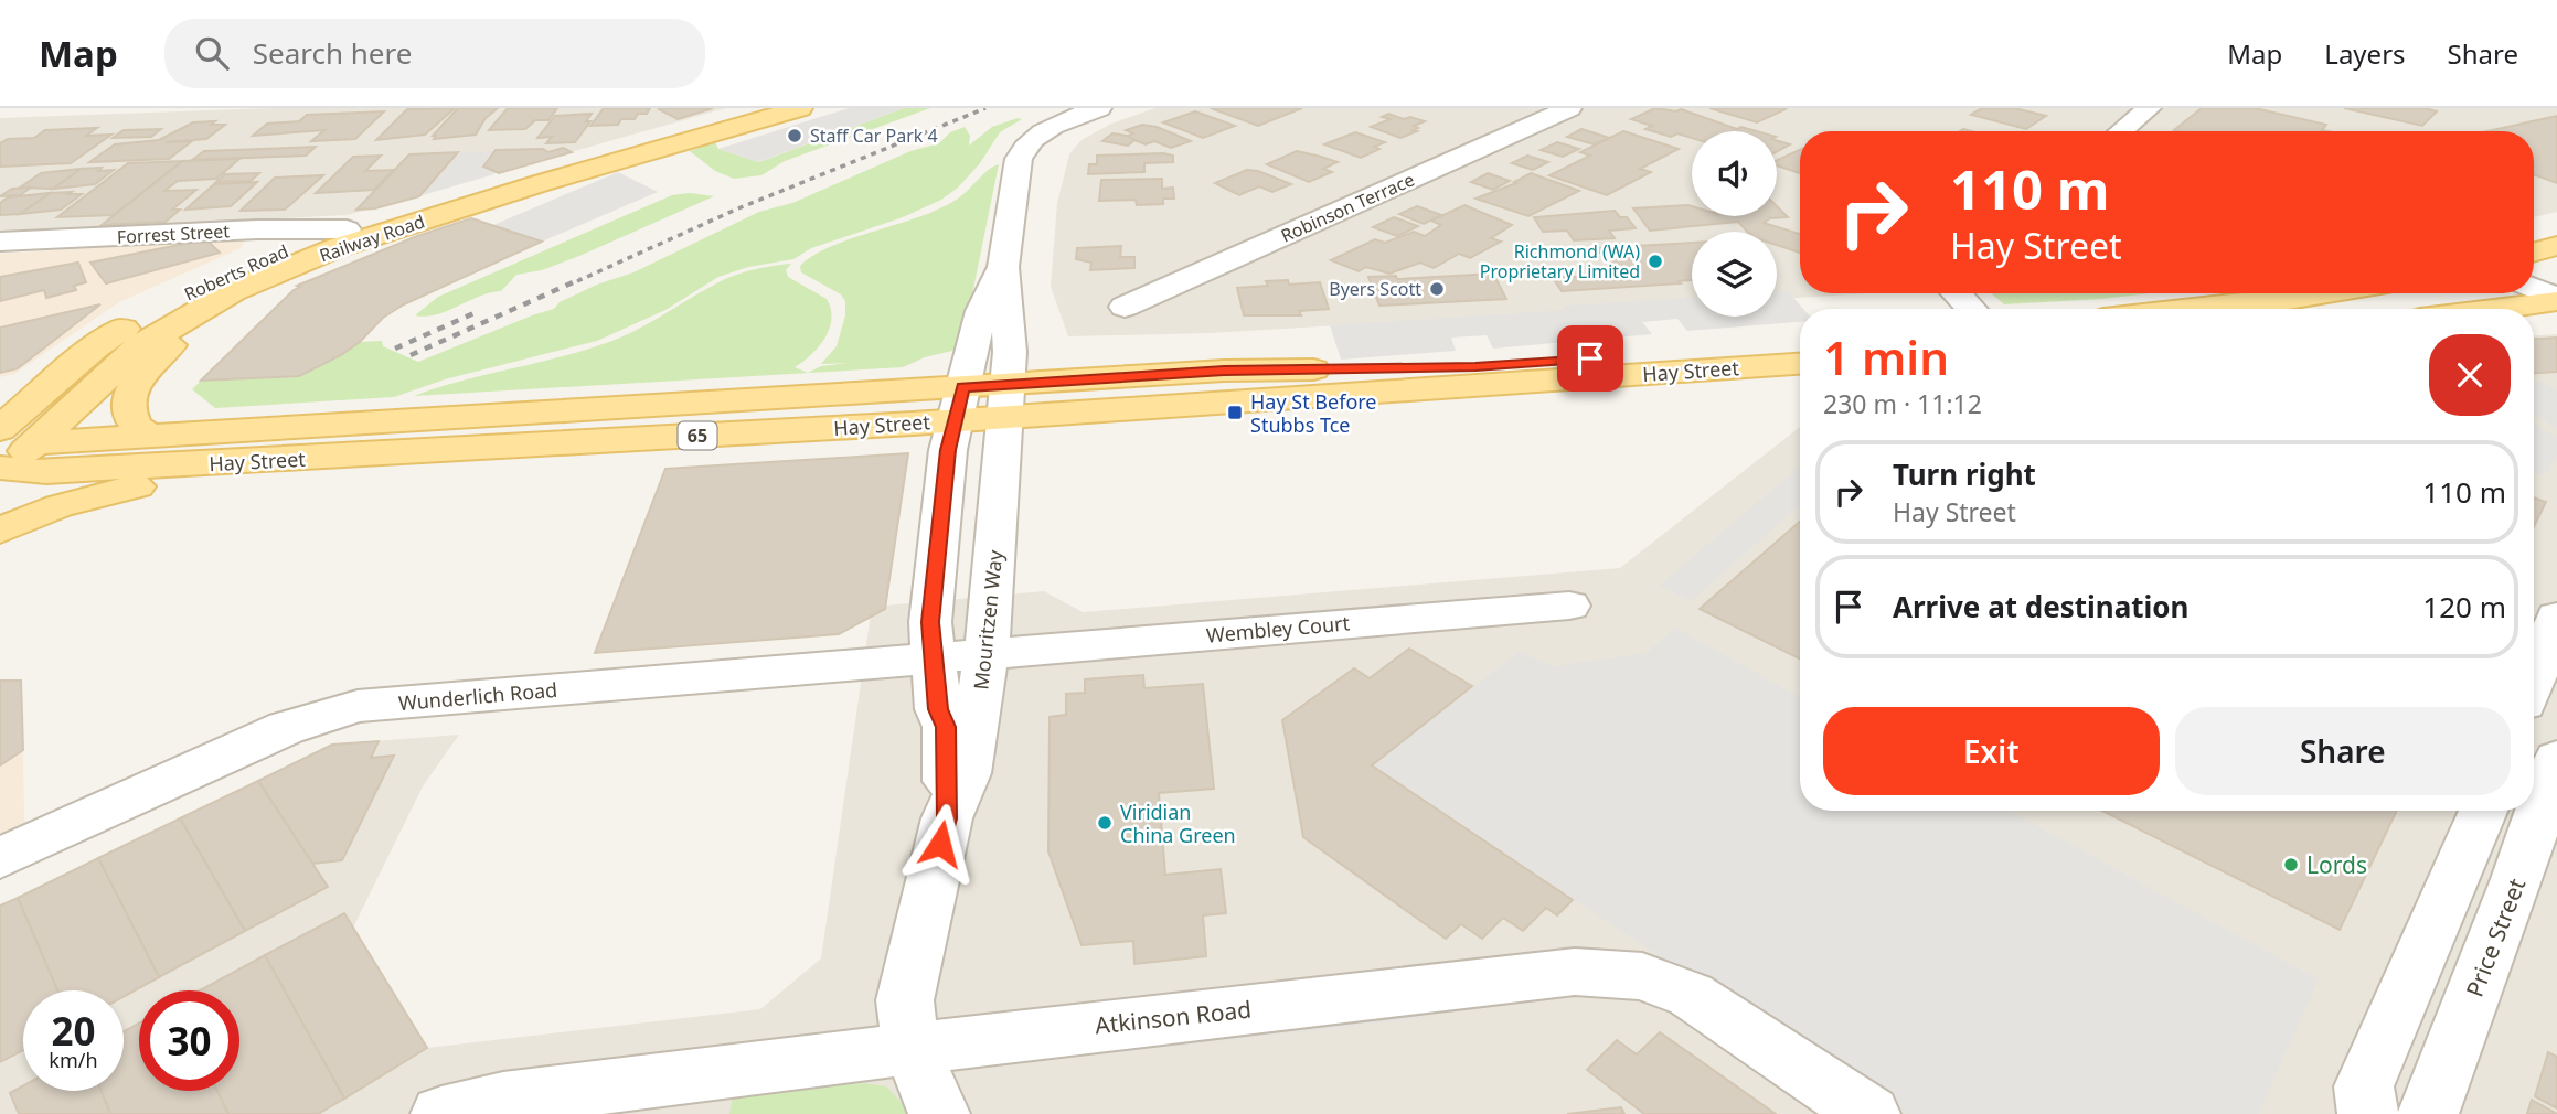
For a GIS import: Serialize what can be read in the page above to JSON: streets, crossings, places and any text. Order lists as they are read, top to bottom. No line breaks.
{"streets":{"main road":["Railway Road","Roberts Road","Hay Street","65"],"street":["Robinson Terrace","Forrest Street","Mouritzen Way","Wembley Court","Wunderlich Road","Price Street","Atkinson Road"]},"crossings":[["Forrest Street","Roberts Road"],["Railway Road","Hay Street"],["Hay Street","Mouritzen Way"],["Mouritzen Way","Wembley Court"],["Mouritzen Way","Wunderlich Road"],["Mouritzen Way","Atkinson Road"],["Wembley Court","Wunderlich Road"]],"places":{"other":["Staff Car Park 4","Richmond (WA) Proprietary Limited","Byers Scott","Viridian China Green","Lords"],"transit":["Hay St Before Stubbs Tce"]},"page":{"header":"Map","search":"Search here","nav":["Map","Layers","Share"],"turn":["110 m","Hay Street"],"heading":["1 min","230 m · 11:12"],"list":[{"name":"Turn right","note":"Hay Street","value":"110 m"},{"name":"Arrive at destination","value":"120 m"}],"buttons":["Exit","Share"],"speed":"20 km/h","limit":"30"}}
